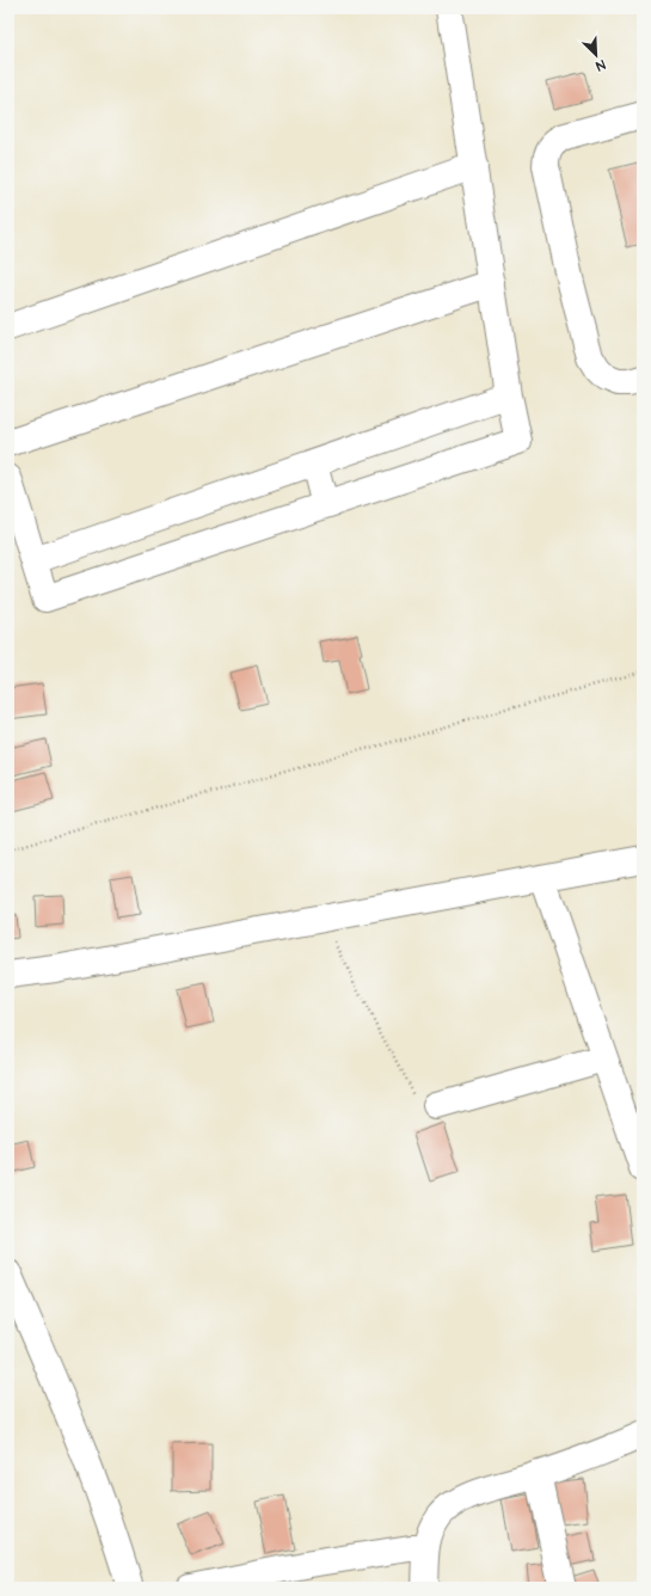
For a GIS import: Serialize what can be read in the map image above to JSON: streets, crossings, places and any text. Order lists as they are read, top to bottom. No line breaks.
{"north":"bottom right"}
